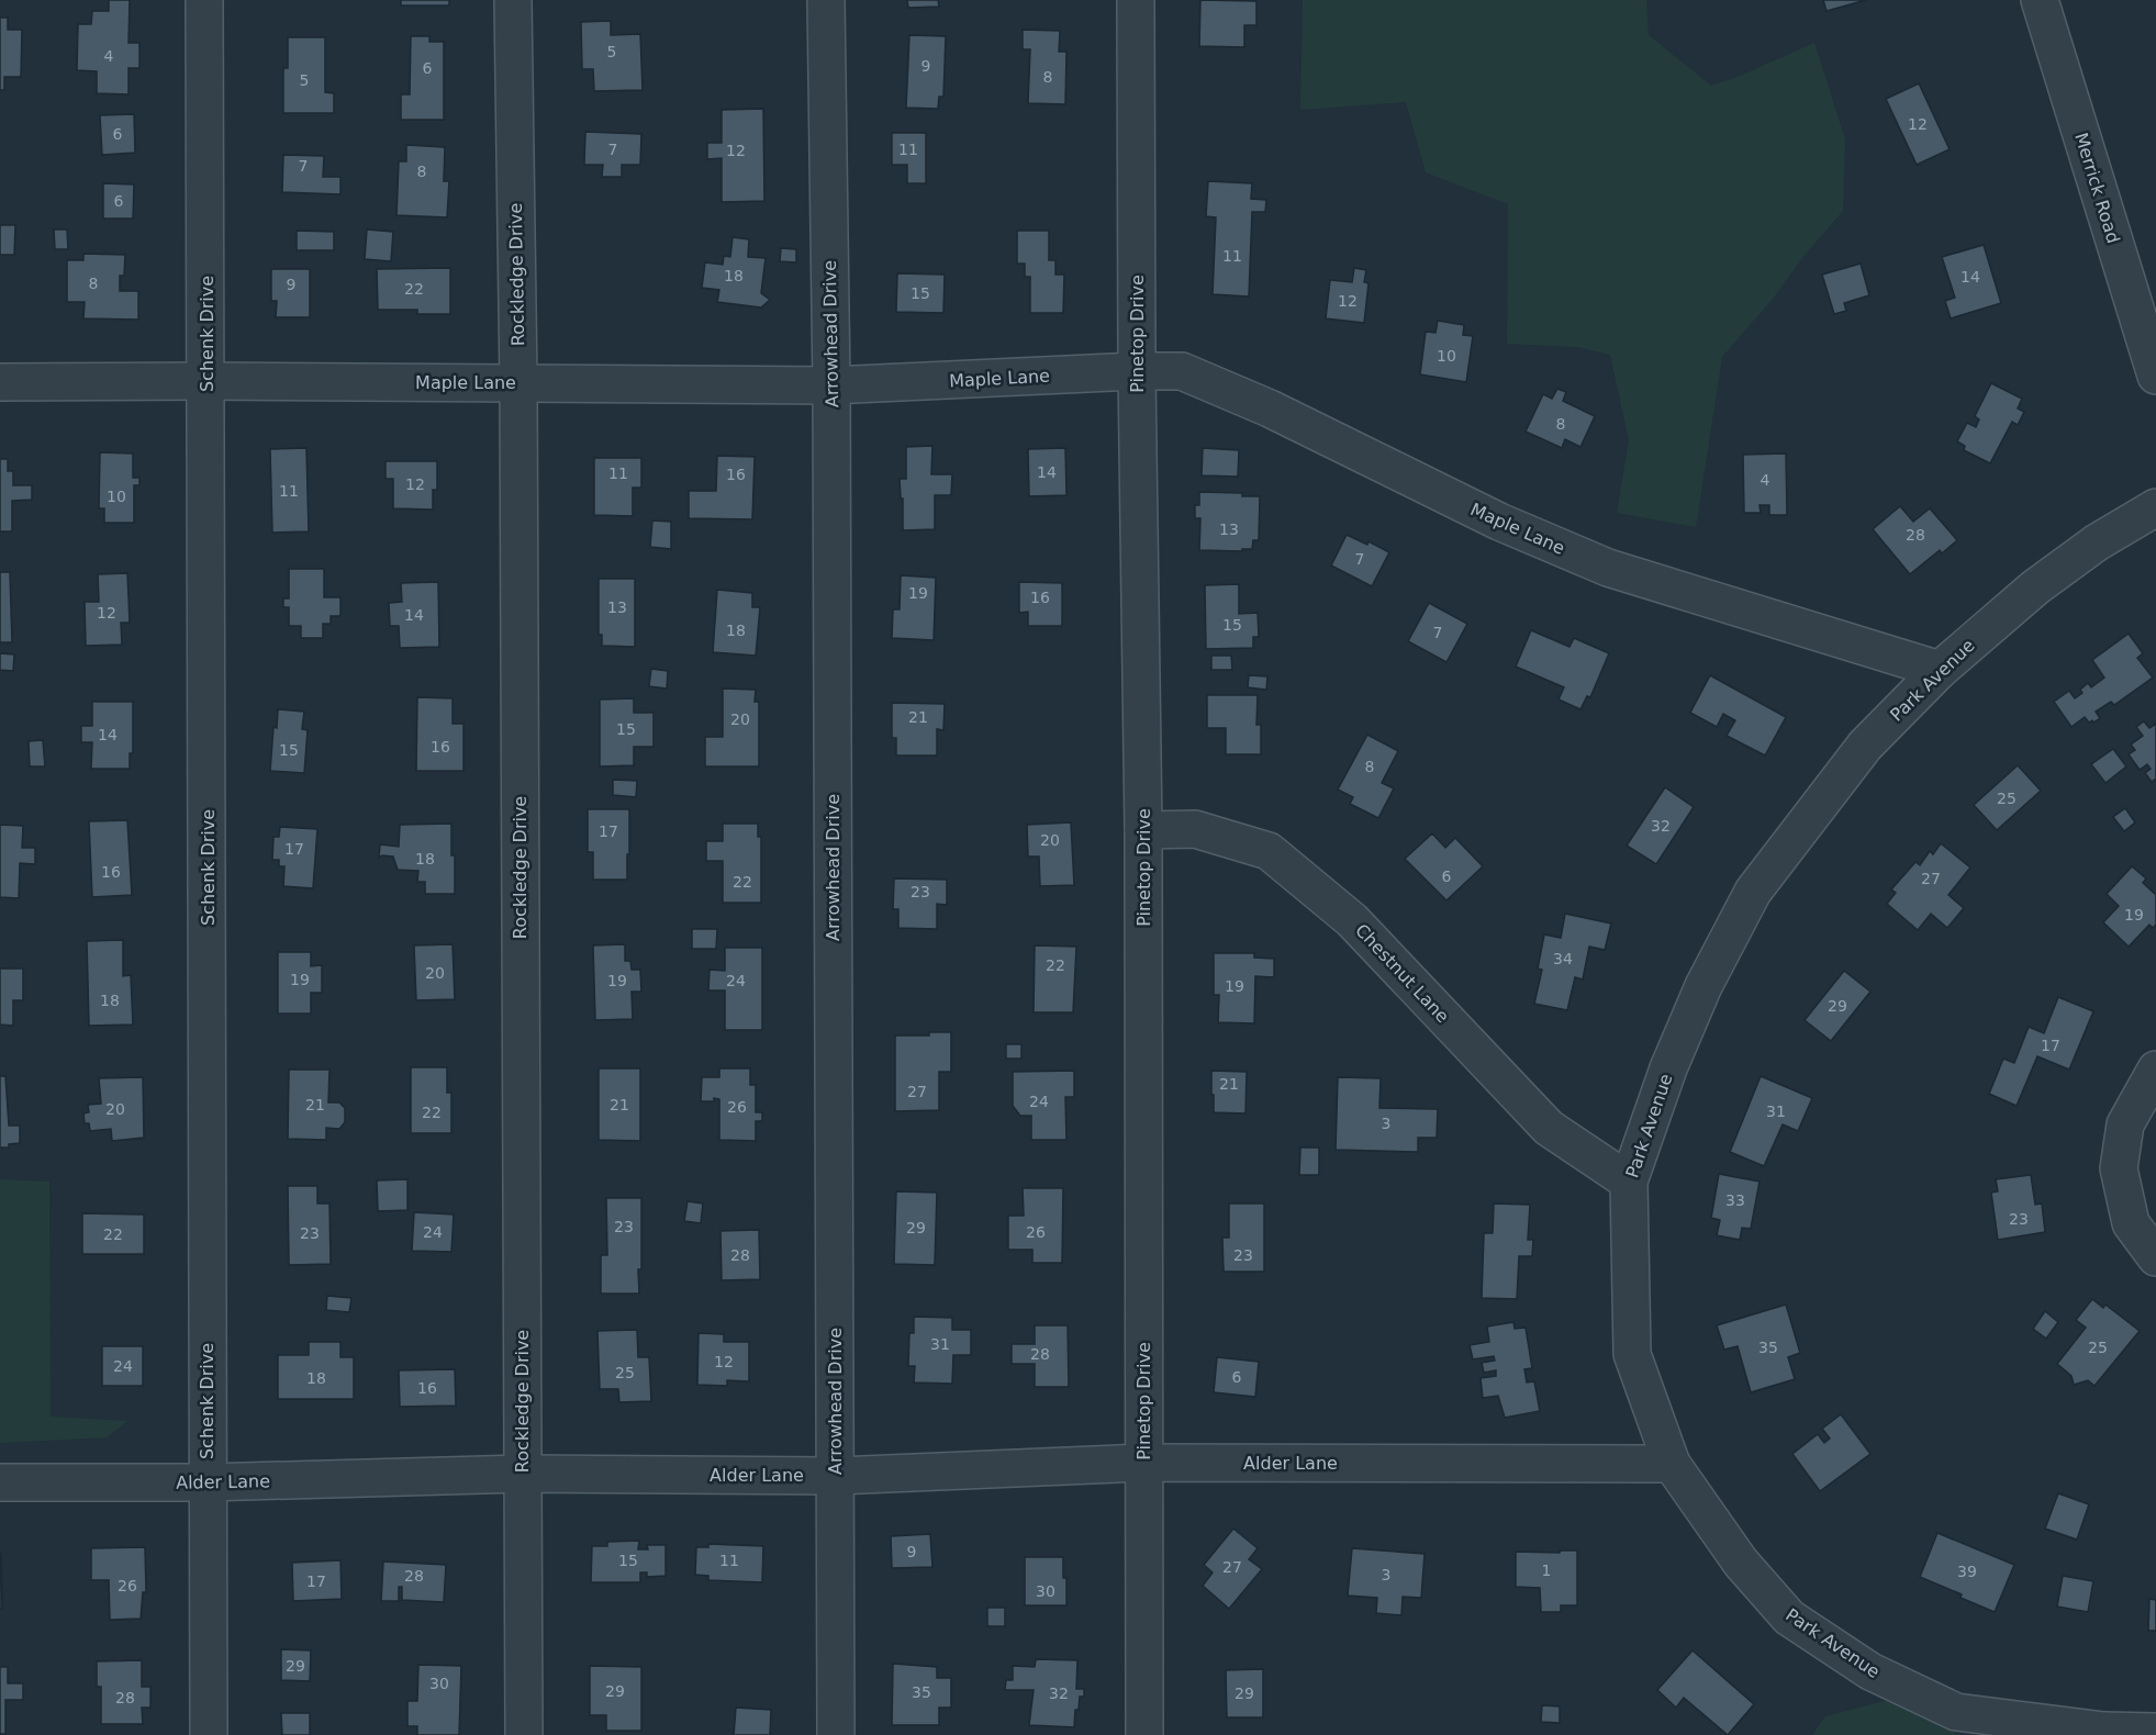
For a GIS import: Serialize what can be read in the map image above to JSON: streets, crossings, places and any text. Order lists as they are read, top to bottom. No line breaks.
{"streets":{"street":["Merrick Road","Rockledge Drive","Schenk Drive","Arrowhead Drive","Pinetop Drive","Maple Lane","Park Avenue","Chestnut Lane","Alder Lane"]},"crossings":[["Rockledge Drive","Maple Lane"],["Rockledge Drive","Alder Lane"],["Schenk Drive","Maple Lane"],["Schenk Drive","Alder Lane"],["Arrowhead Drive","Maple Lane"],["Arrowhead Drive","Alder Lane"],["Pinetop Drive","Maple Lane"],["Pinetop Drive","Chestnut Lane"],["Pinetop Drive","Alder Lane"],["Maple Lane","Park Avenue"],["Park Avenue","Chestnut Lane"],["Park Avenue","Alder Lane"]],"house_numbers":["5","4","9","6","8","5","12","6","7","11","12","7","8","6","11","18","14","8","9","22","15","12","10","8","14","11","16","4","12","11","10","13","28","7","19","16","13","12","14","15","18","7","21","20","15","14","16","15","8","25","32","17","20","17","18","16","6","27","22","23","19","34","22","20","19","19","24","19","18","29","17","21","27","24","21","21","26","20","31","22","3","33","23","23","29","24","26","23","22","28","23","31","35","25","28","12","24","25","6","18","16","9","15","11","27","1","39","3","28","17","26","30","29","30","29","35","32","29","28"]}
